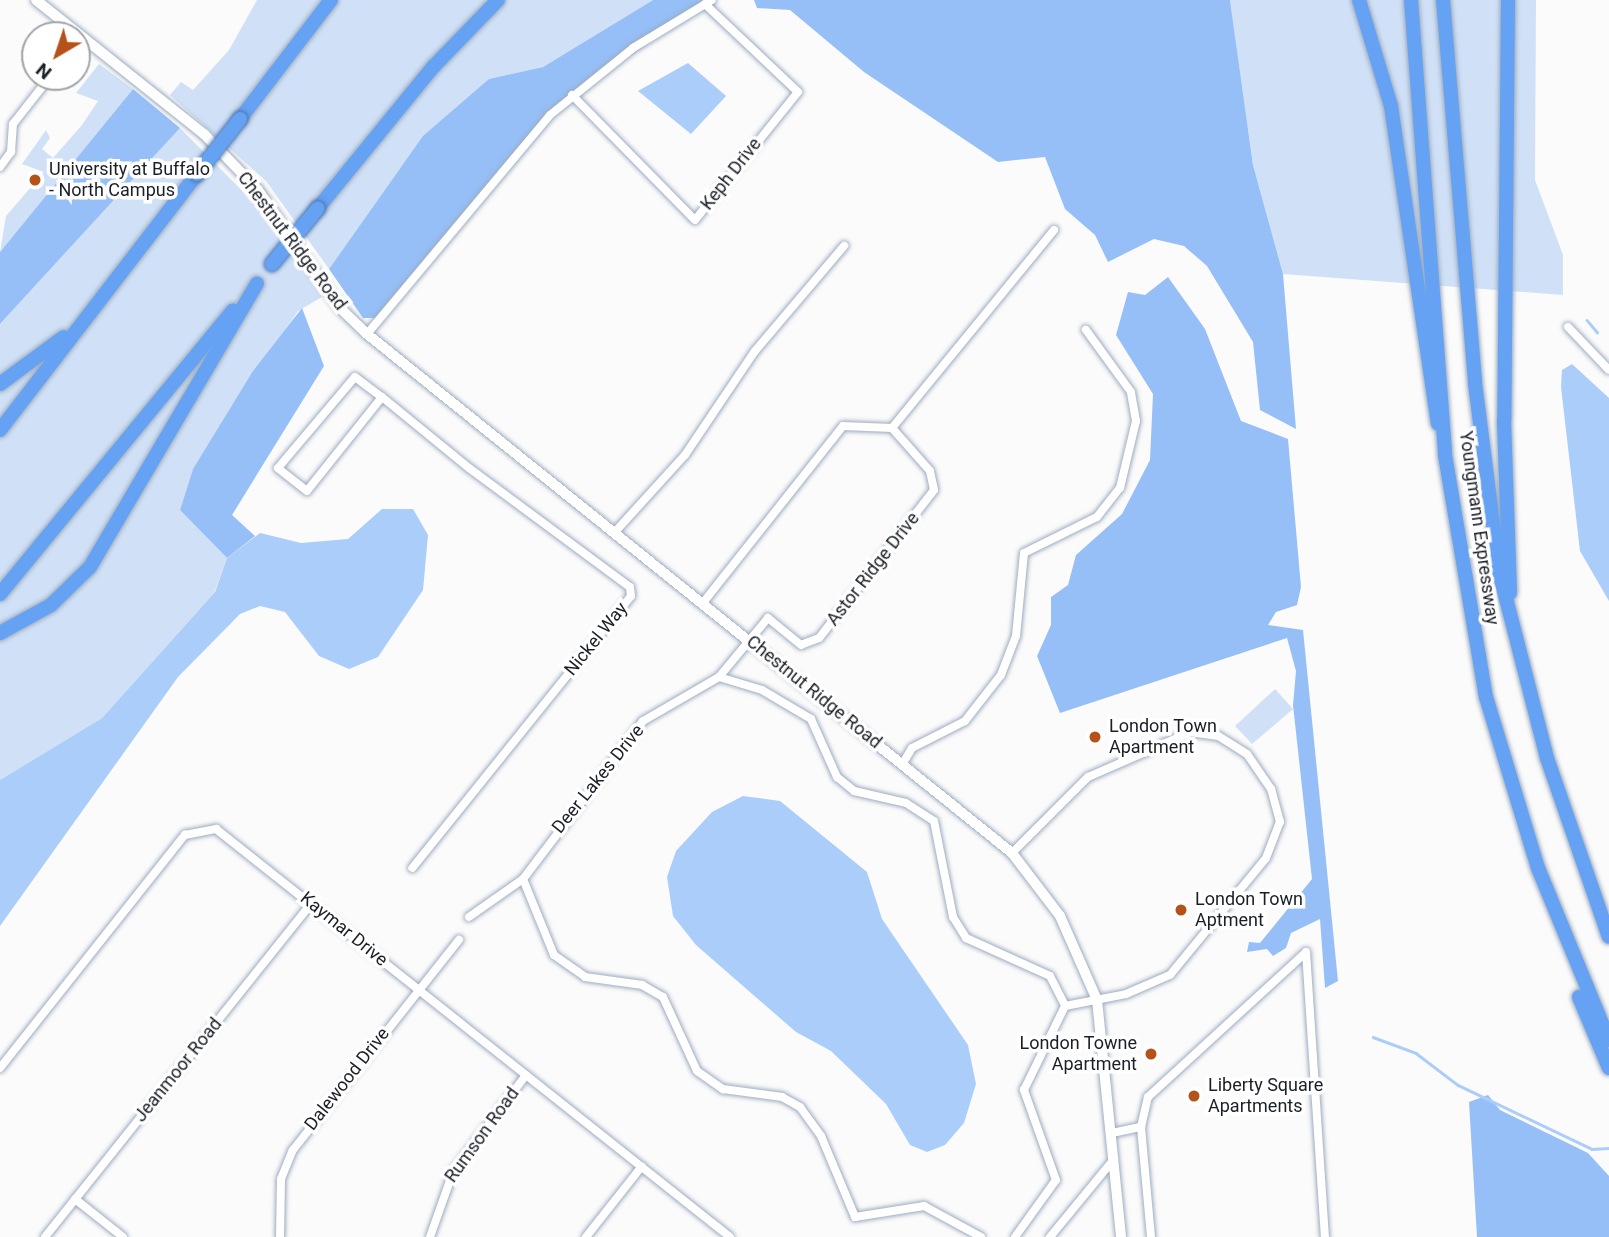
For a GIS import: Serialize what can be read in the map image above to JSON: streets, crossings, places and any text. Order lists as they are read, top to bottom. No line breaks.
{"streets":{"highway":["Youngmann Expressway"],"street":["Keph Drive","Chestnut Ridge Road","Astor Ridge Drive","Nickel Way","Deer Lakes Drive","Kaymar Drive","Jeanmoor Road","Dalewood Drive","Rumson Road"]},"crossings":[["Keph Drive","Chestnut Ridge Road"],["Chestnut Ridge Road","Astor Ridge Drive"],["Chestnut Ridge Road","Deer Lakes Drive"],["Astor Ridge Drive","Deer Lakes Drive"],["Kaymar Drive","Jeanmoor Road"],["Kaymar Drive","Dalewood Drive"],["Kaymar Drive","Rumson Road"]],"places":["University at Buffalo - North Campus","London Town Apartment","London Town Aptment","London Towne Apartment","Liberty Square Apartments"],"north":"bottom left"}
